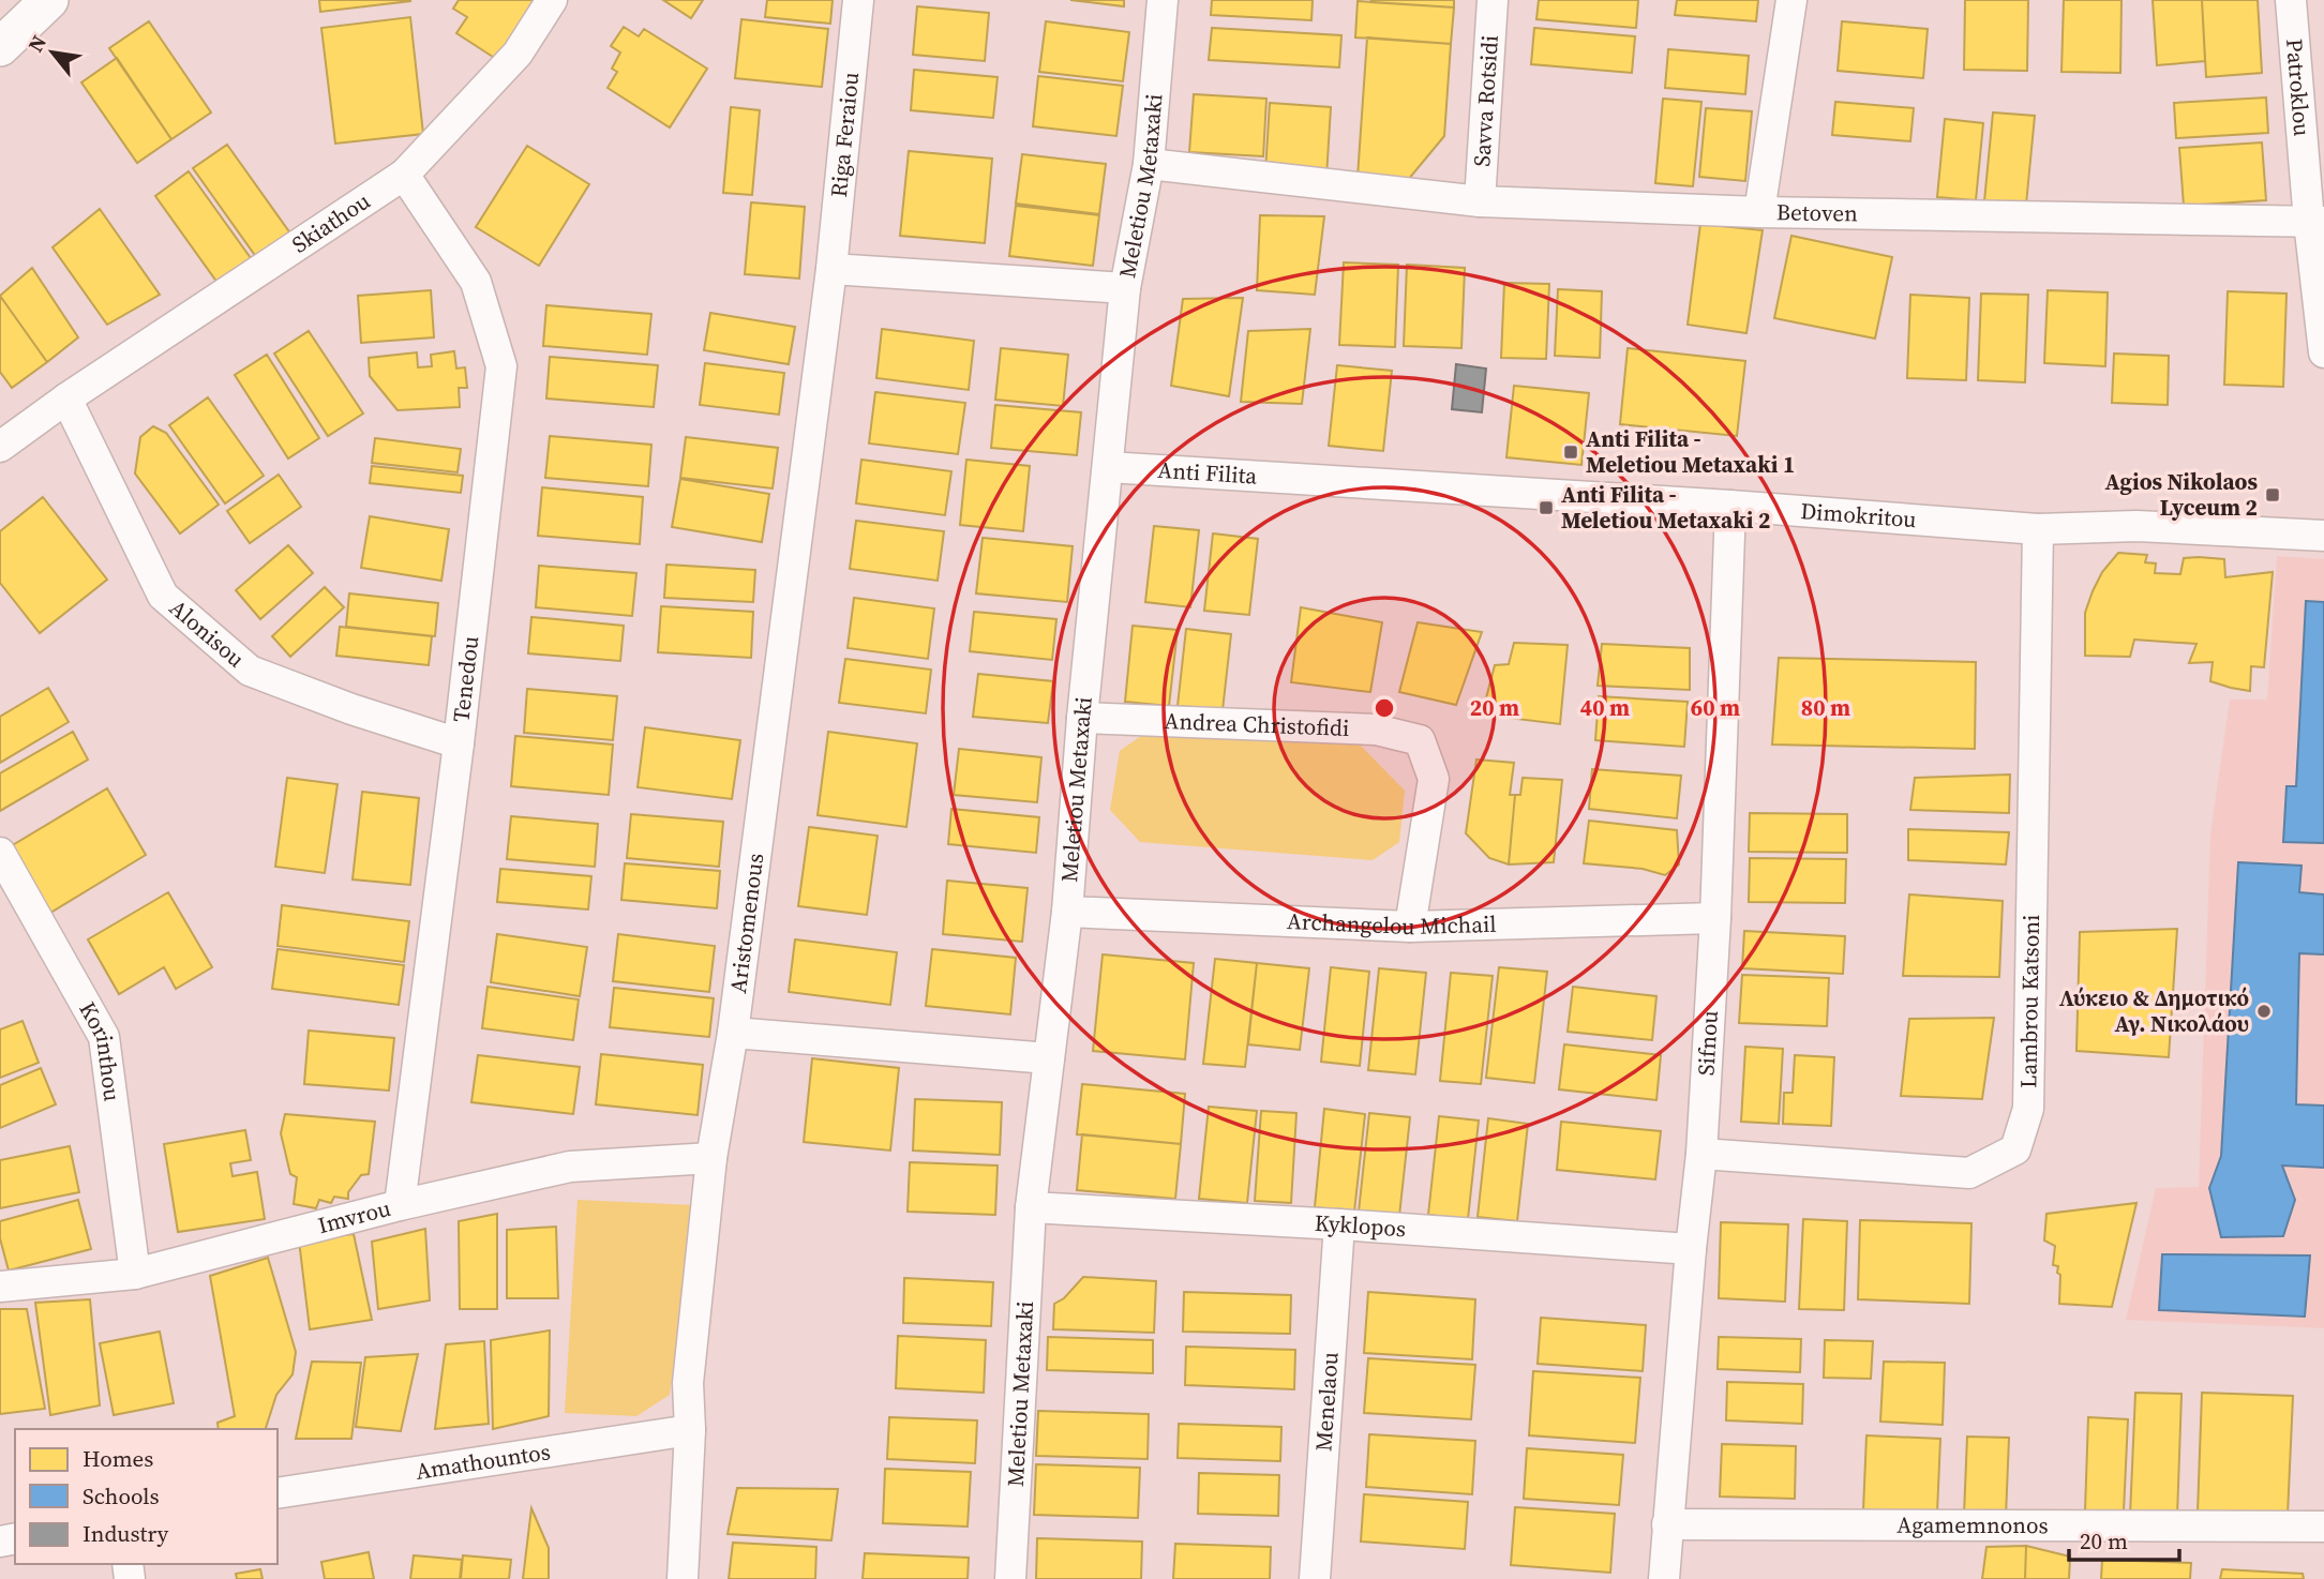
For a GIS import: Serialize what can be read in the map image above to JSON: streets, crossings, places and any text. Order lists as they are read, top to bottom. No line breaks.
{"streets":{"street":["Patroklou","Savva Rotsidi","Riga Feraiou","Meletiou Metaxaki","Betoven","Skiathou","Anti Filita","Dimokritou","Alonisou","Tenedou","Andrea Christofidi","Archangelou Michail","Aristomenous","Lambrou Katsoni","Sifnou","Korinthou","Imvrou","Kyklopos","Menelaou","Amathountos","Agamemnonos"]},"crossings":[["Patroklou","Betoven"],["Savva Rotsidi","Betoven"],["Riga Feraiou","Aristomenous"],["Meletiou Metaxaki","Betoven"],["Meletiou Metaxaki","Anti Filita"],["Meletiou Metaxaki","Andrea Christofidi"],["Meletiou Metaxaki","Archangelou Michail"],["Meletiou Metaxaki","Kyklopos"],["Skiathou","Alonisou"],["Skiathou","Tenedou"],["Anti Filita","Dimokritou"],["Dimokritou","Lambrou Katsoni"],["Dimokritou","Sifnou"],["Alonisou","Tenedou"],["Tenedou","Imvrou"],["Andrea Christofidi","Archangelou Michail"],["Archangelou Michail","Sifnou"],["Aristomenous","Imvrou"],["Aristomenous","Amathountos"],["Lambrou Katsoni","Sifnou"],["Sifnou","Kyklopos"],["Sifnou","Agamemnonos"],["Korinthou","Imvrou"],["Kyklopos","Menelaou"]],"places":{"transit":["Anti Filita - Meletiou Metaxaki 1","Agios Nikolaos Lyceum 2","Anti Filita - Meletiou Metaxaki 2"],"other":["Λύκειο & Δημοτικό Αγ. Νικολάου"]},"legend":["Homes","Schools","Industry"],"scale_bar":"20 m","north":"top left","rings":["20 m","40 m","60 m","80 m"]}
